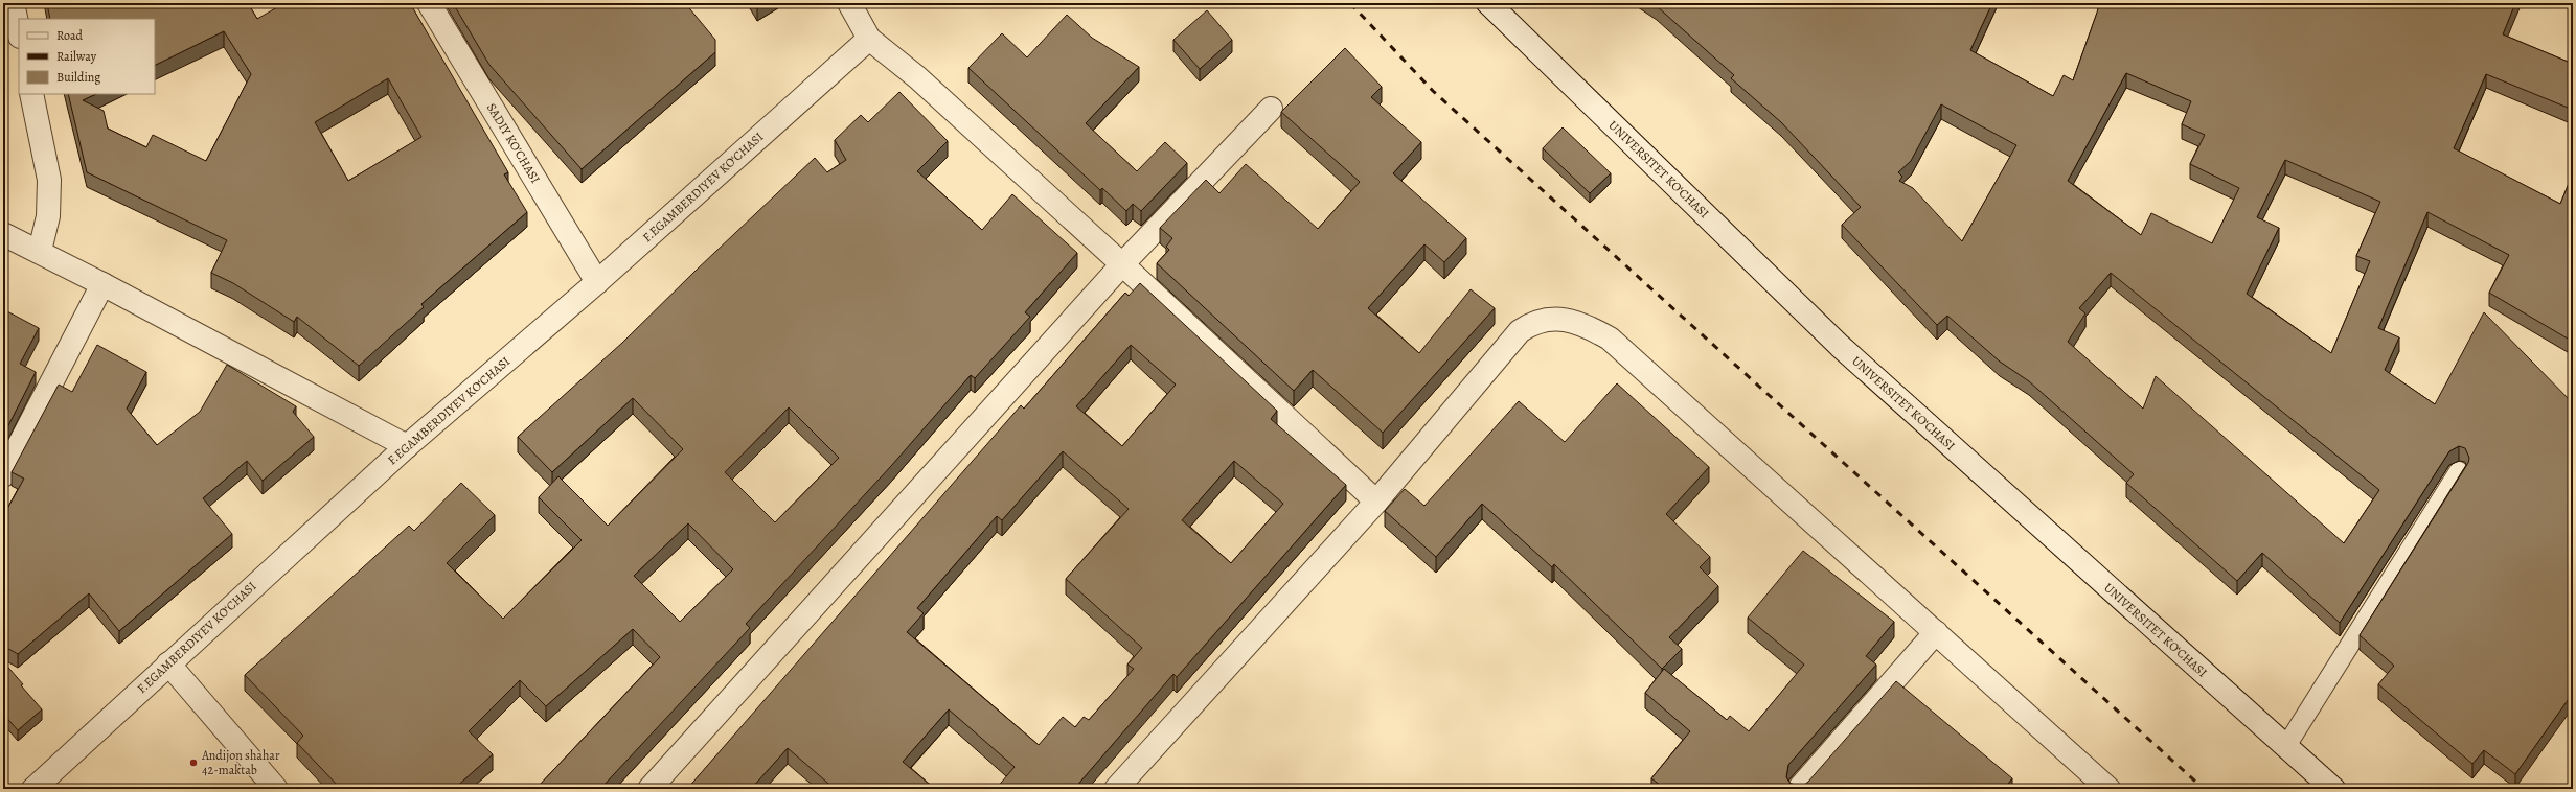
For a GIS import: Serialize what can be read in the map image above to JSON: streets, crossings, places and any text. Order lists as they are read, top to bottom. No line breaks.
{"streets":{"street":["SADIY KO'CHASI","UNIVERSITET KО‘CHASI","F.EGAMBERDIYEV KО‘CHASI"]},"crossings":[["SADIY KO'CHASI","F.EGAMBERDIYEV KО‘CHASI"]],"places":["Andijon shahar 42-maktab"],"legend":["Road","Railway","Building"]}
